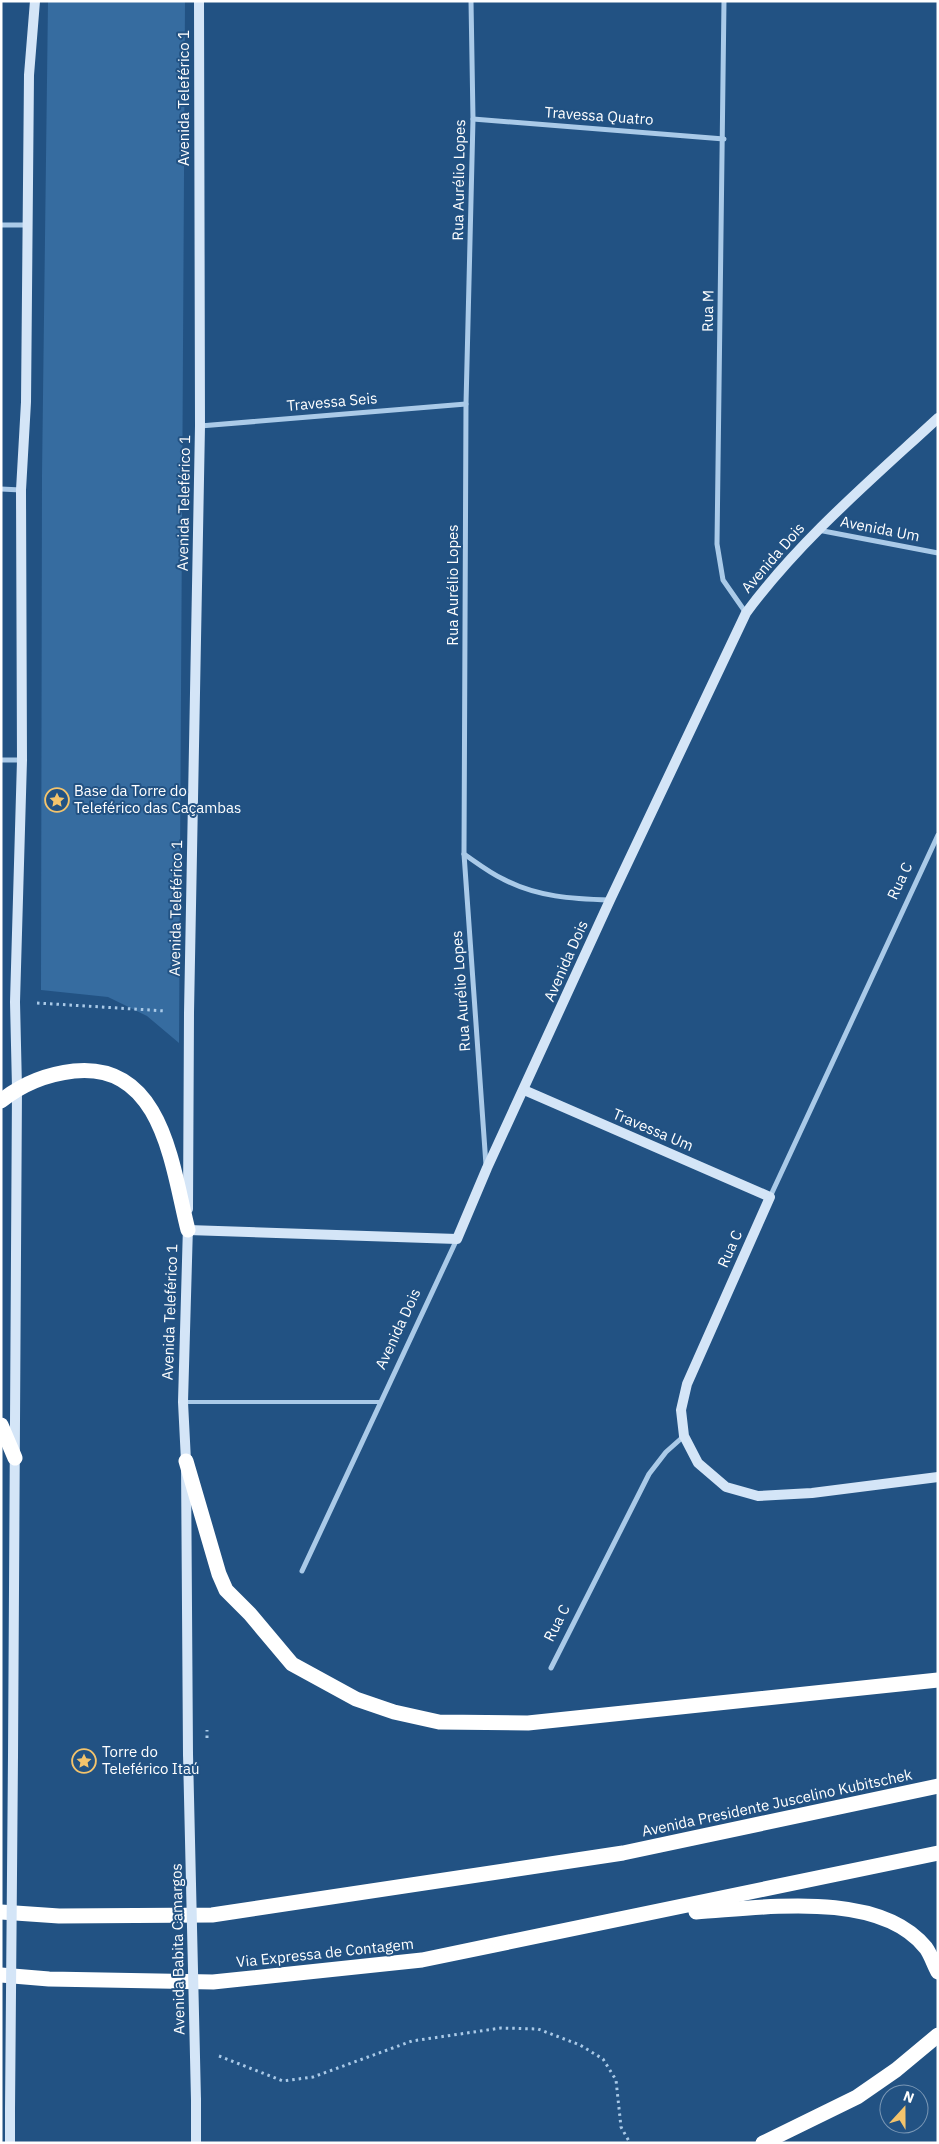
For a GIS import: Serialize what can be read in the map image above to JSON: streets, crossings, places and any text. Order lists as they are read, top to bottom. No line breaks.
{"streets":{"highway":["Avenida Presidente Juscelino Kubitschek","Via Expressa de Contagem"],"main road":["Avenida Teleférico 1","Avenida Dois","Rua C","Travessa Um","Avenida Babita Camargos"],"street":["Travessa Quatro","Rua Aurélio Lopes","Rua M","Travessa Seis","Avenida Um"]},"crossings":[["Avenida Teleférico 1","Travessa Seis"],["Avenida Teleférico 1","Avenida Babita Camargos"],["Travessa Quatro","Rua Aurélio Lopes"],["Travessa Quatro","Rua M"],["Rua Aurélio Lopes","Travessa Seis"],["Rua Aurélio Lopes","Avenida Dois"],["Rua M","Avenida Dois"],["Avenida Um","Avenida Dois"],["Avenida Dois","Travessa Um"],["Rua C","Travessa Um"]],"places":{"place":["Base da Torre do Teleférico das Caçambas","Torre do Teleférico Itaú"]},"north":"top"}
